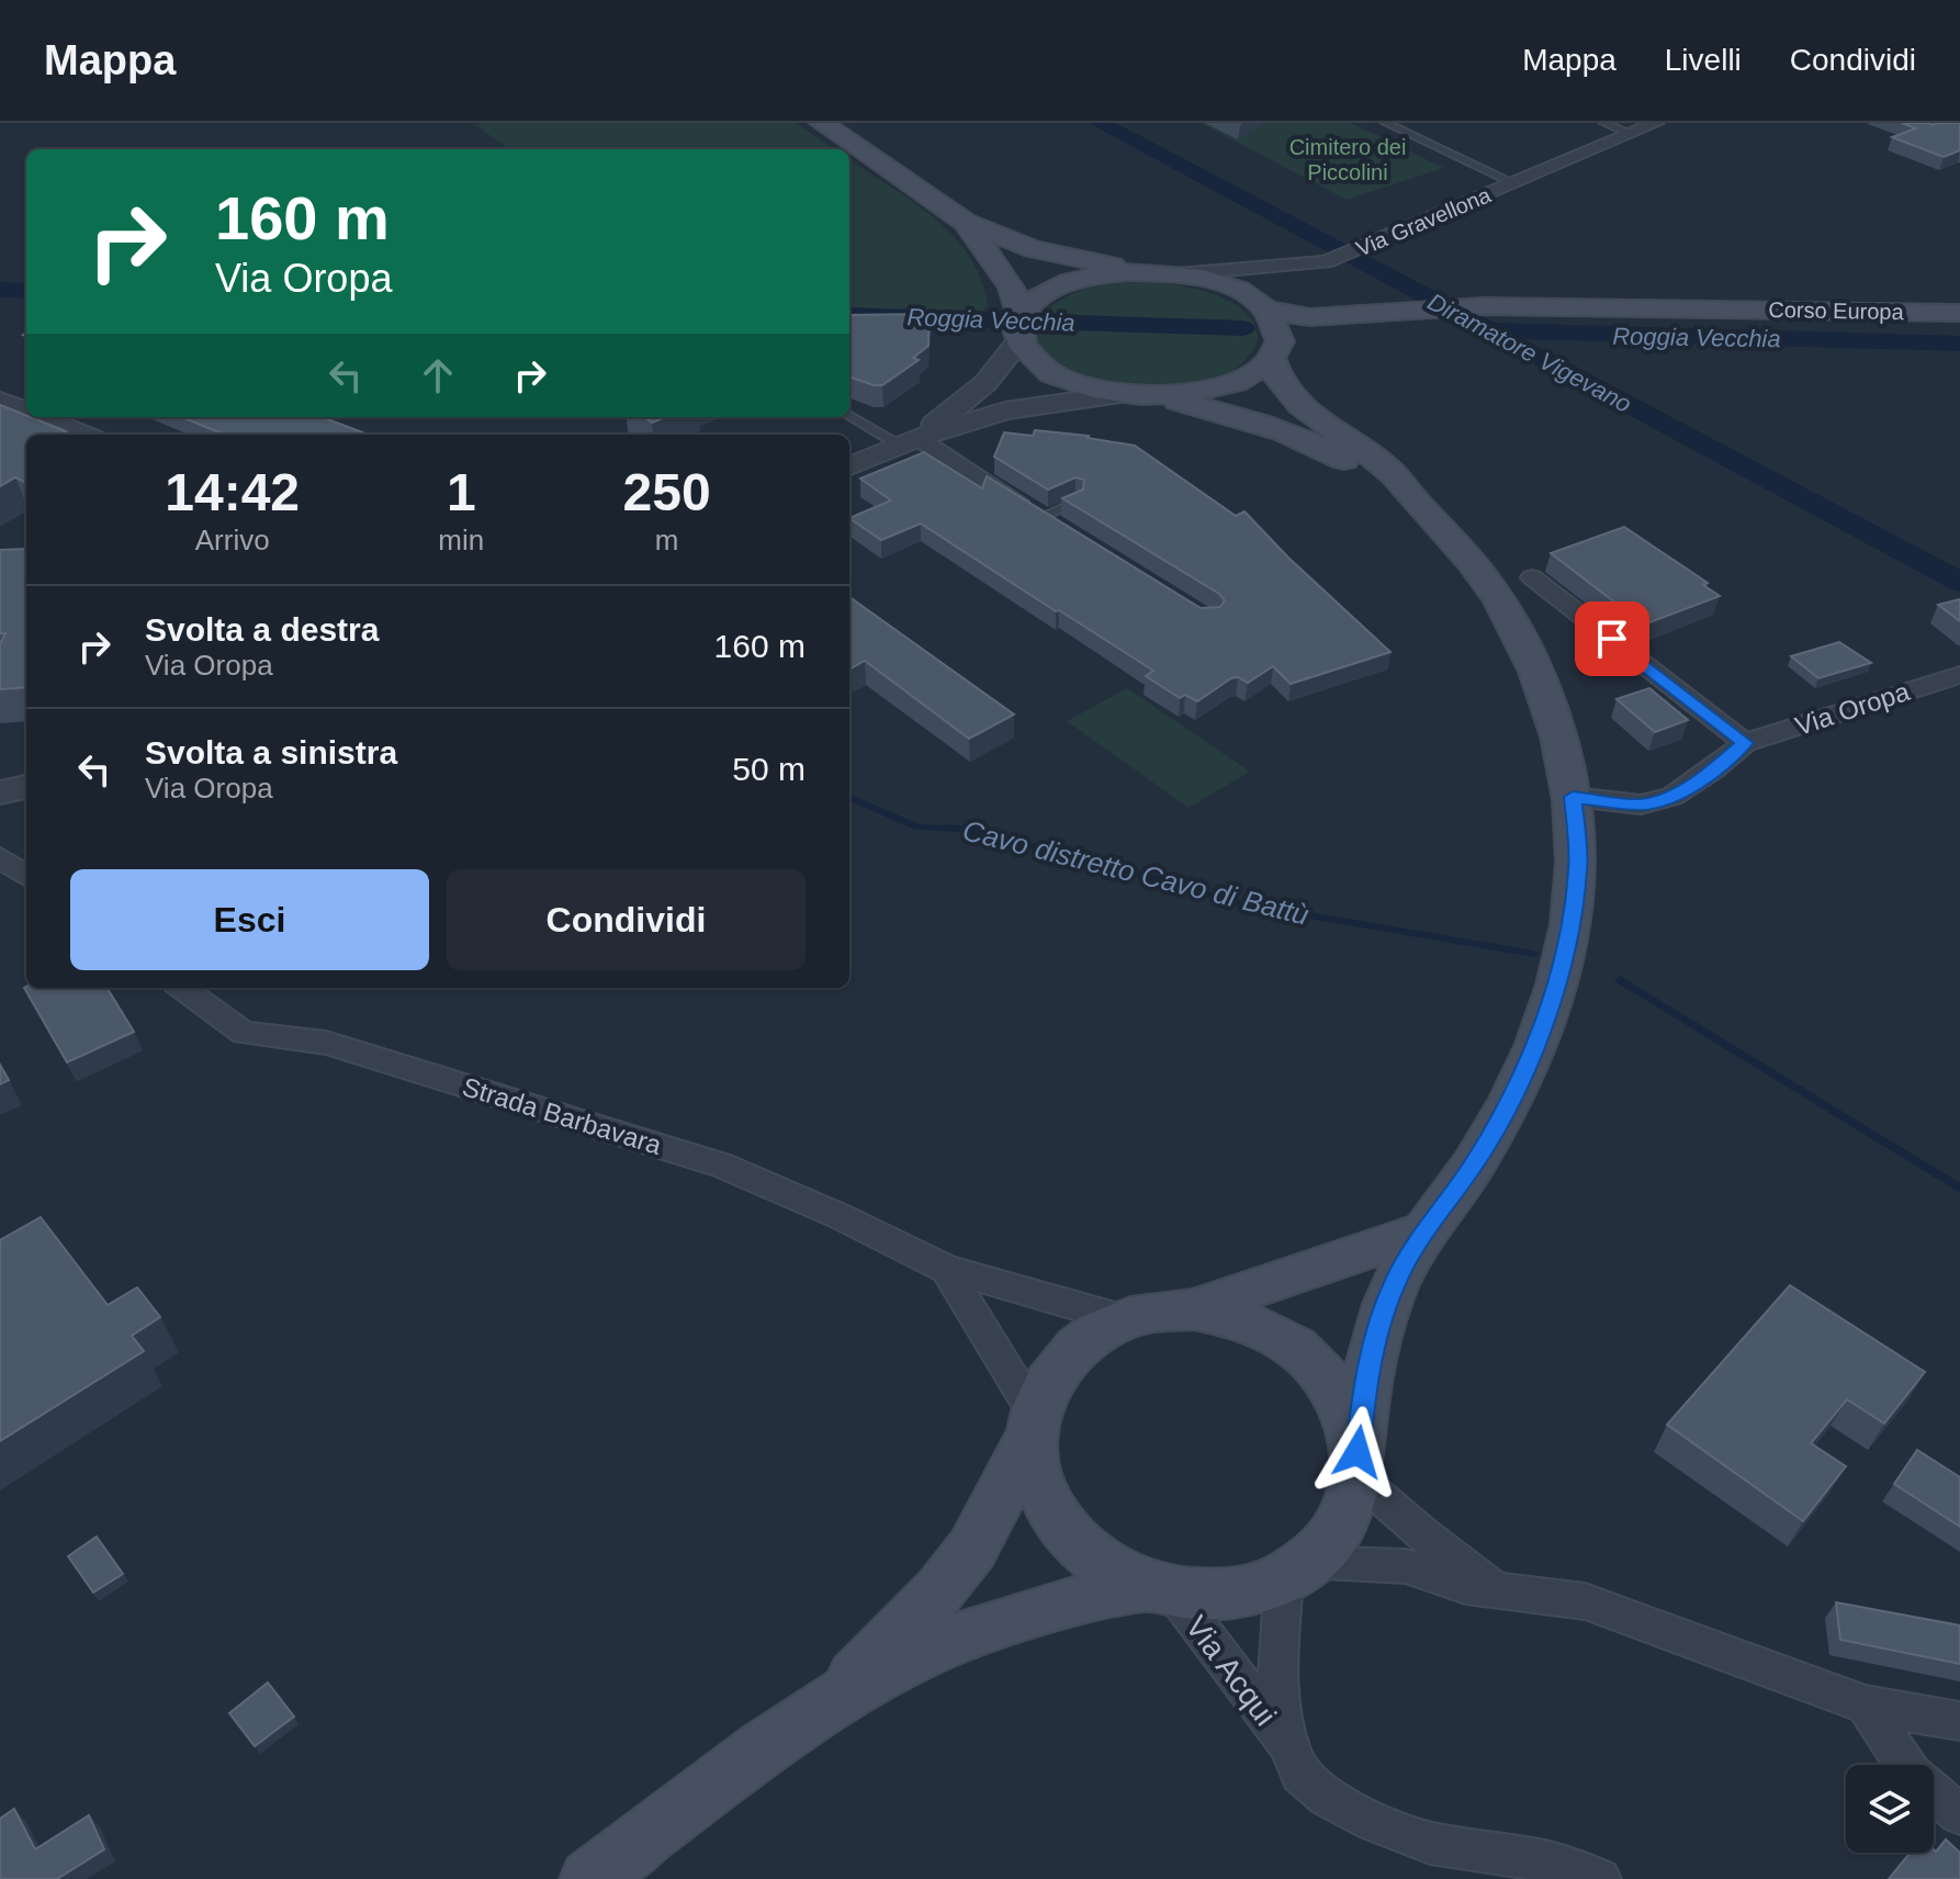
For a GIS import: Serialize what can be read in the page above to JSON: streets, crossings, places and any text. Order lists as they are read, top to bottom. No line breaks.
{"streets":{"main road":["Corso Europa"],"street":["Via Gravellona","Via Oropa","Strada Barbavara","Via Acqui"]},"crossings":[["Strada Barbavara","Via Acqui"]],"water":["Roggia Vecchia","Diramatore Vigevano","Cavo distretto Cavo di Battù"],"parks":["Cimitero dei Piccolini"],"page":{"header":"Mappa","nav":["Mappa","Livelli","Condividi"],"turn":["160 m","Via Oropa"],"eta":["14:42","Arrivo","1","min","250","m"],"list":[{"name":"Svolta a destra","note":"Via Oropa","value":"160 m"},{"name":"Svolta a sinistra","note":"Via Oropa","value":"50 m"}],"buttons":["Esci","Condividi"]}}
